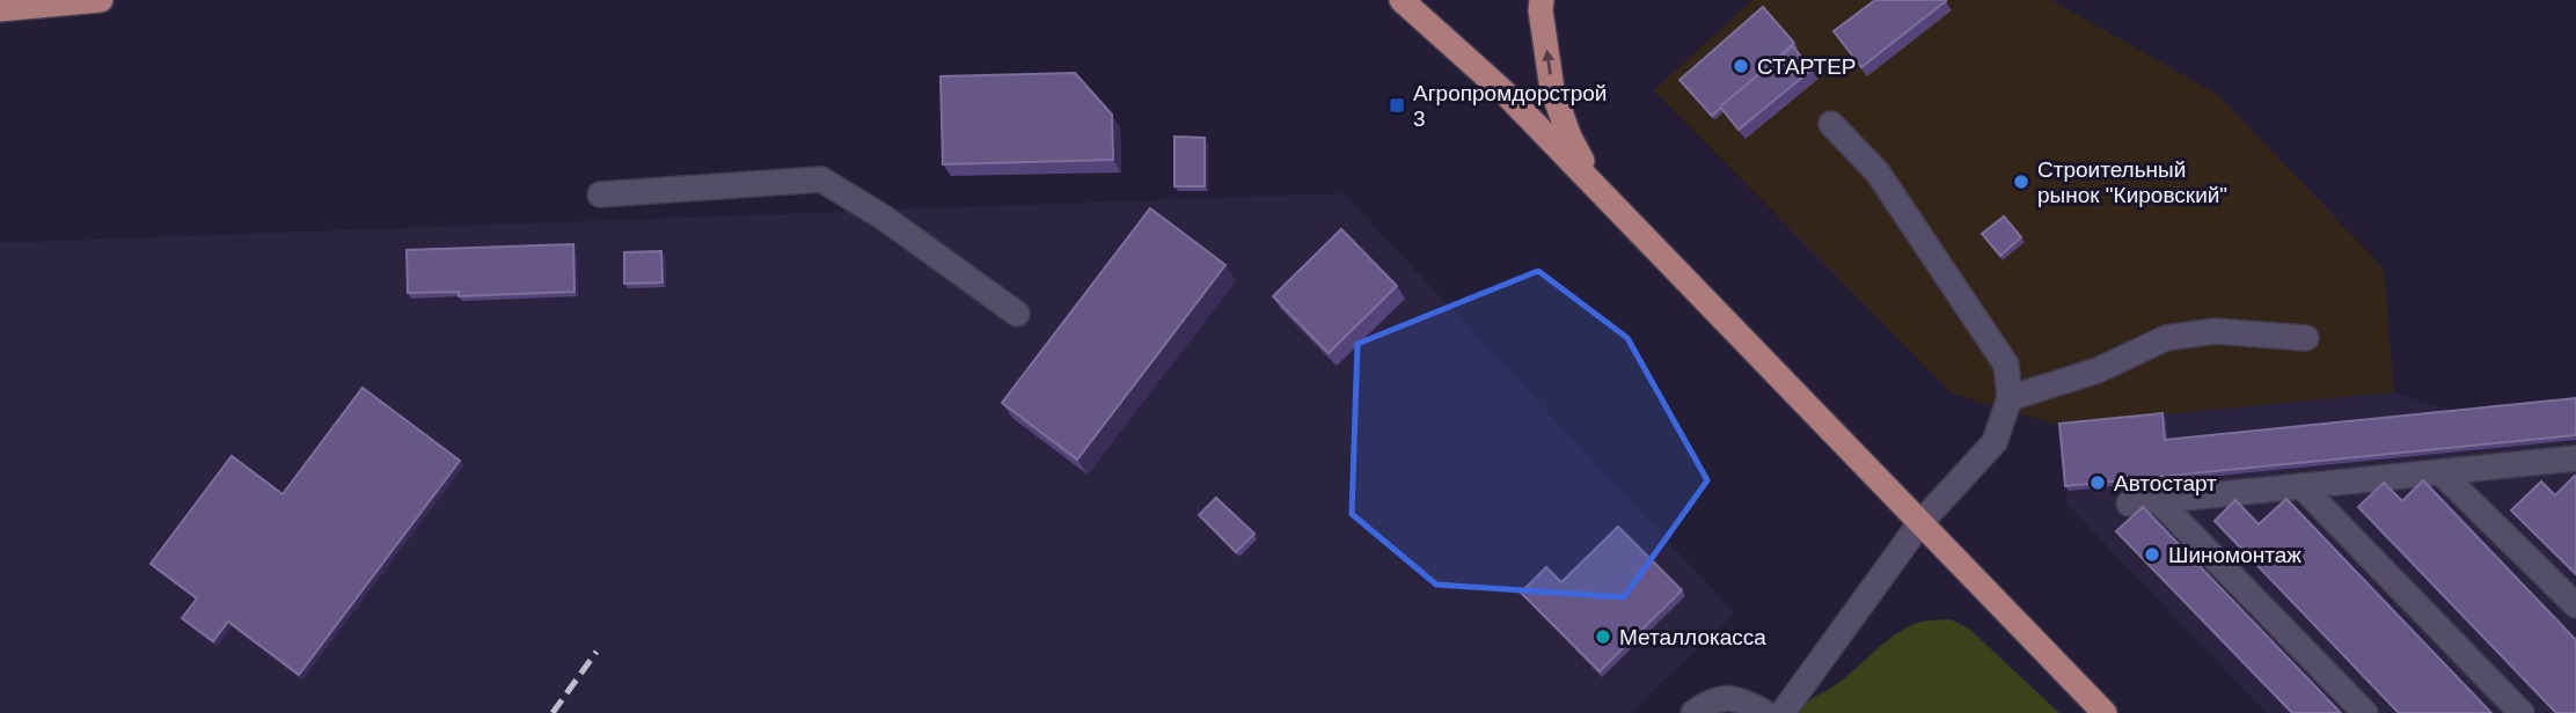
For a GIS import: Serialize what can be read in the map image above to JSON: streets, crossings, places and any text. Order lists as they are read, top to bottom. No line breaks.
{"places":{"other":["СТАРТЕР","Строительный рынок \"Кировский\"","Автостарт","Шиномонтаж","Металлокасса"],"transit":["Агропромдорстрой 3"]}}
